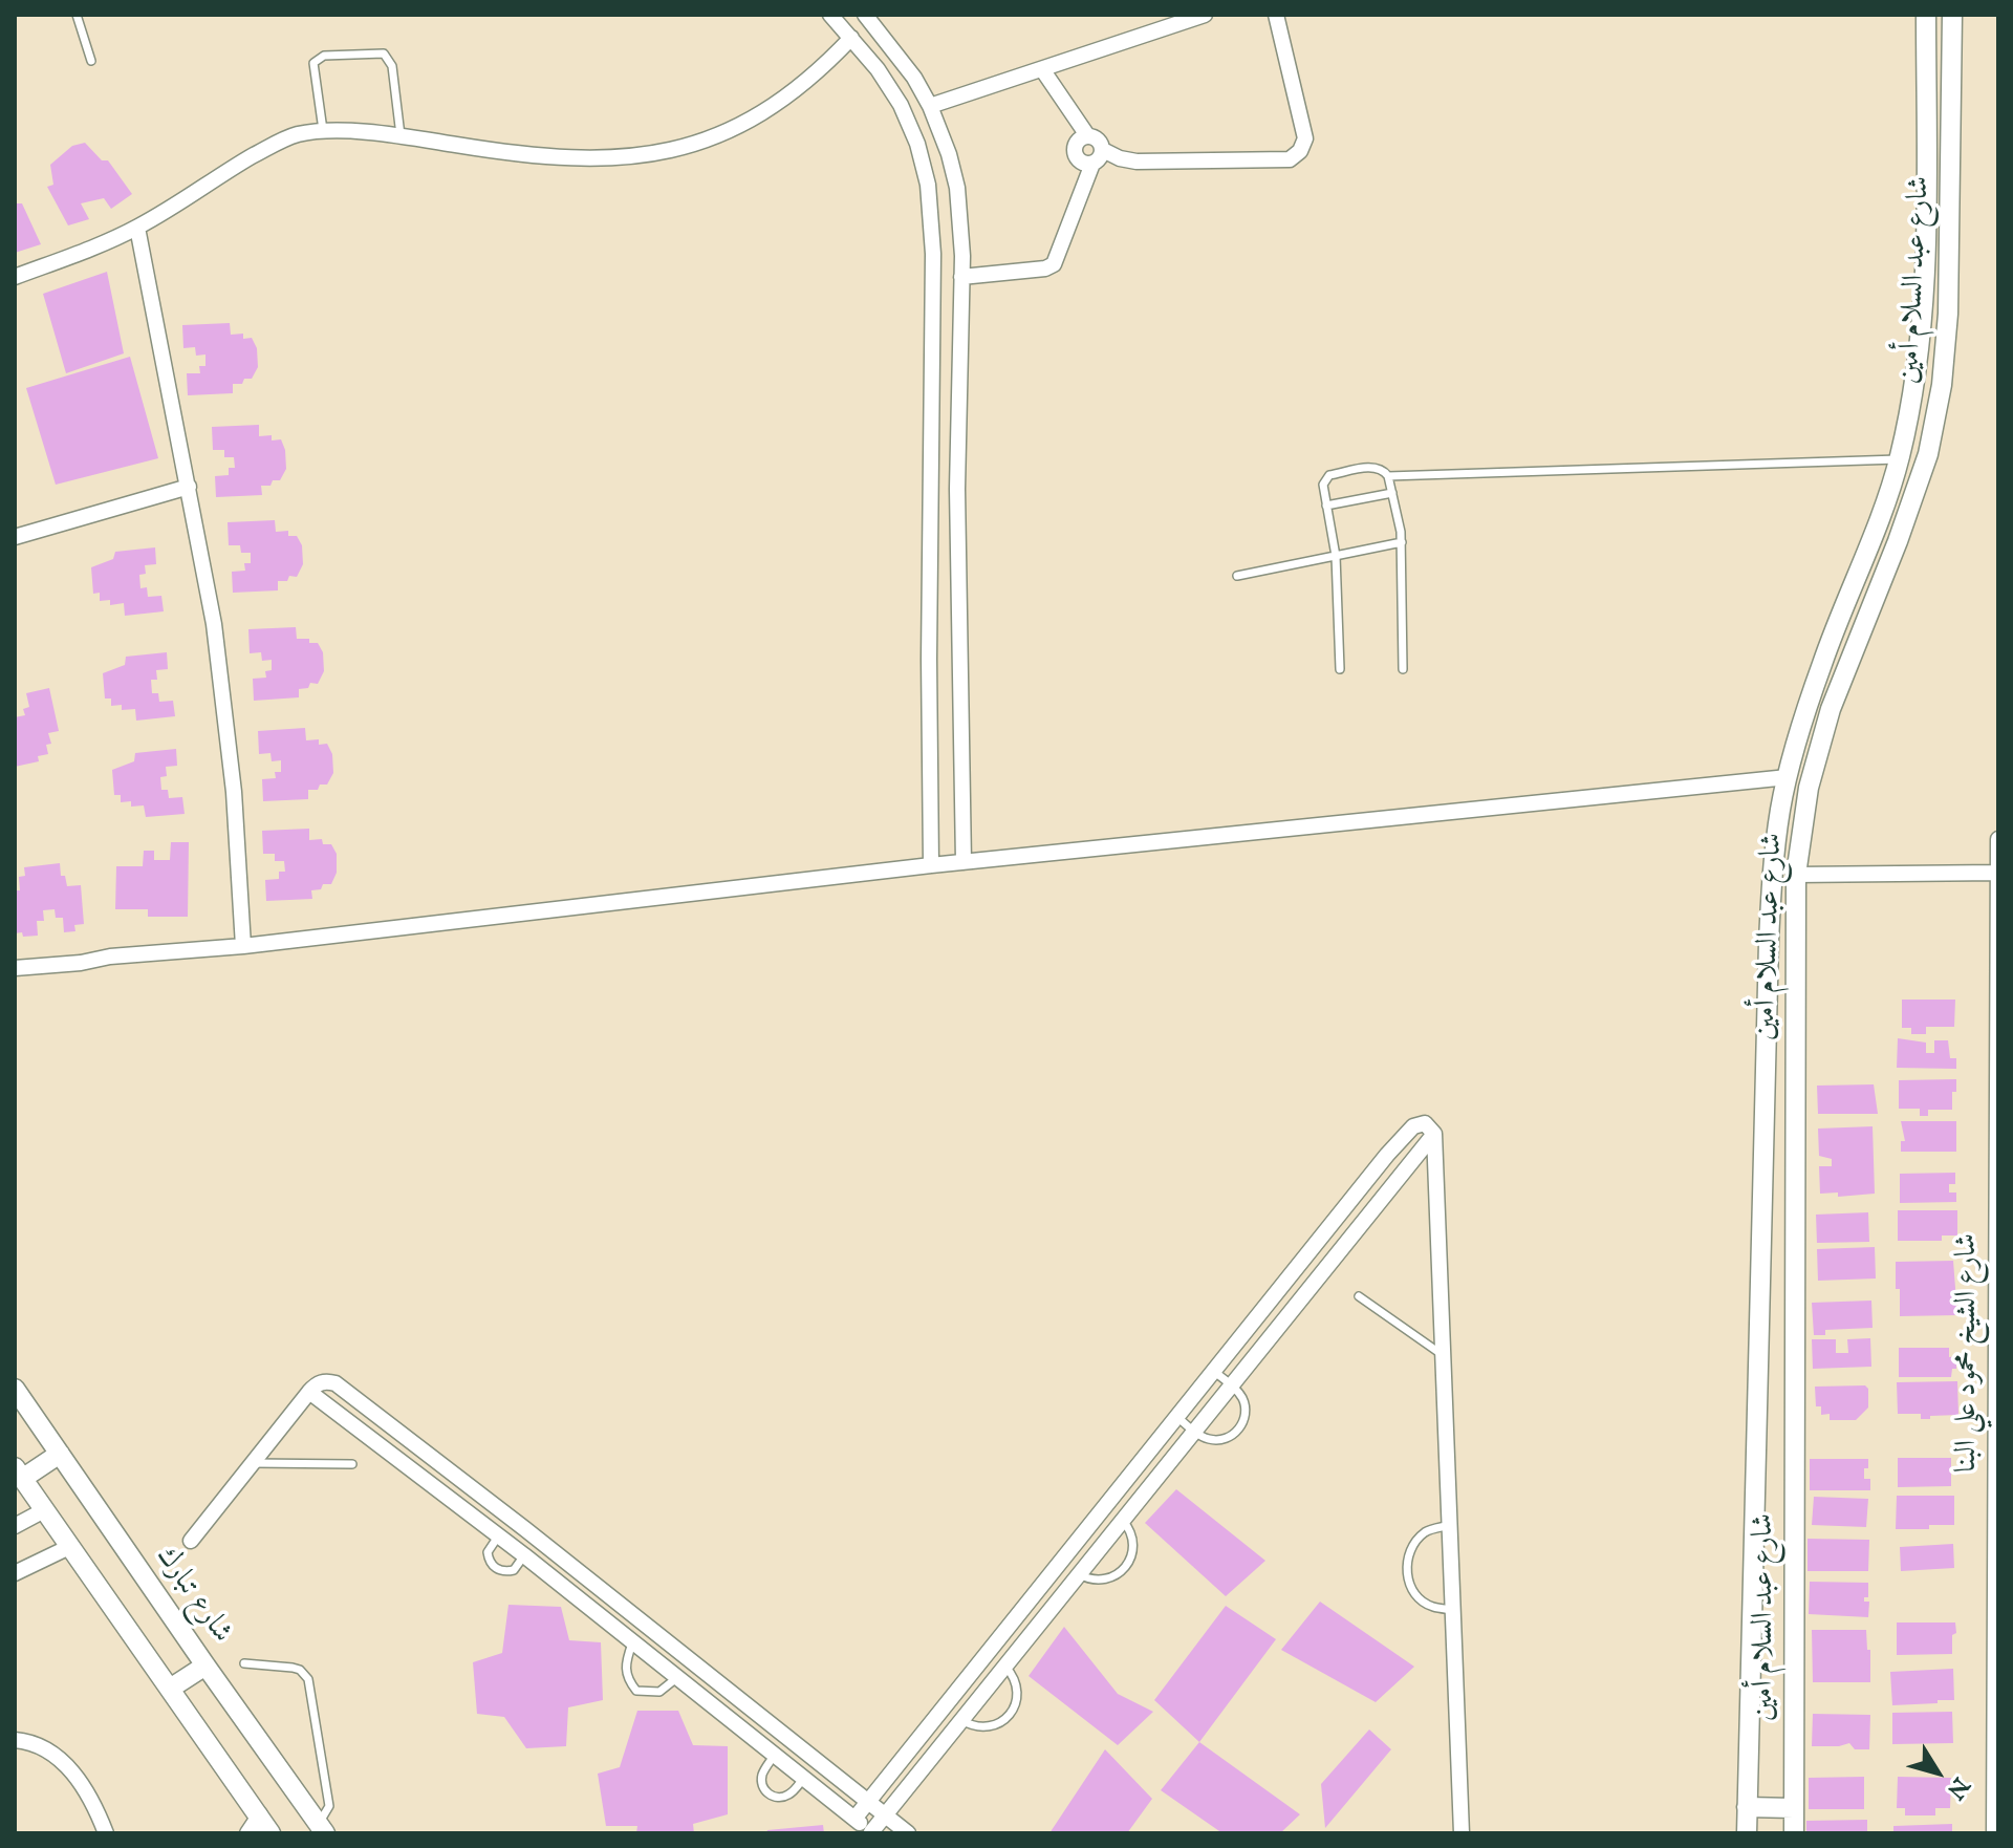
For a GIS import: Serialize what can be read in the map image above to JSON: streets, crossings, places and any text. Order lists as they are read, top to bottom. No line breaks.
{"streets":{"street":["شارع عبد السلام أمين","شارع الشيخ محمود علي البنا","شارع تبارك"]},"north":"bottom right"}
